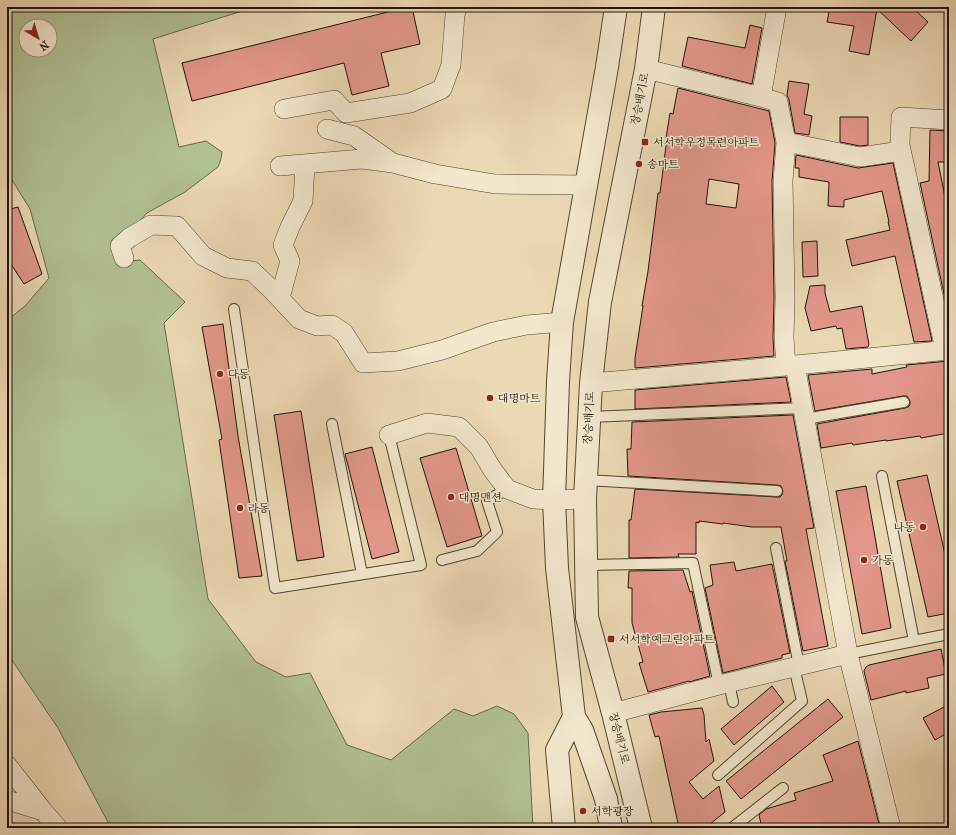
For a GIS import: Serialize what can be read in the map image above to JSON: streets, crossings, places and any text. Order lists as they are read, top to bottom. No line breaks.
{"streets":{"street":["장승배기로"]},"places":{"transit":["서서학우정목련아파트","서서학예그린아파트"],"other":["송마트","다동","대명마트","대명맨션","라동","나동","가동","서학광장"]},"north":"bottom right"}
